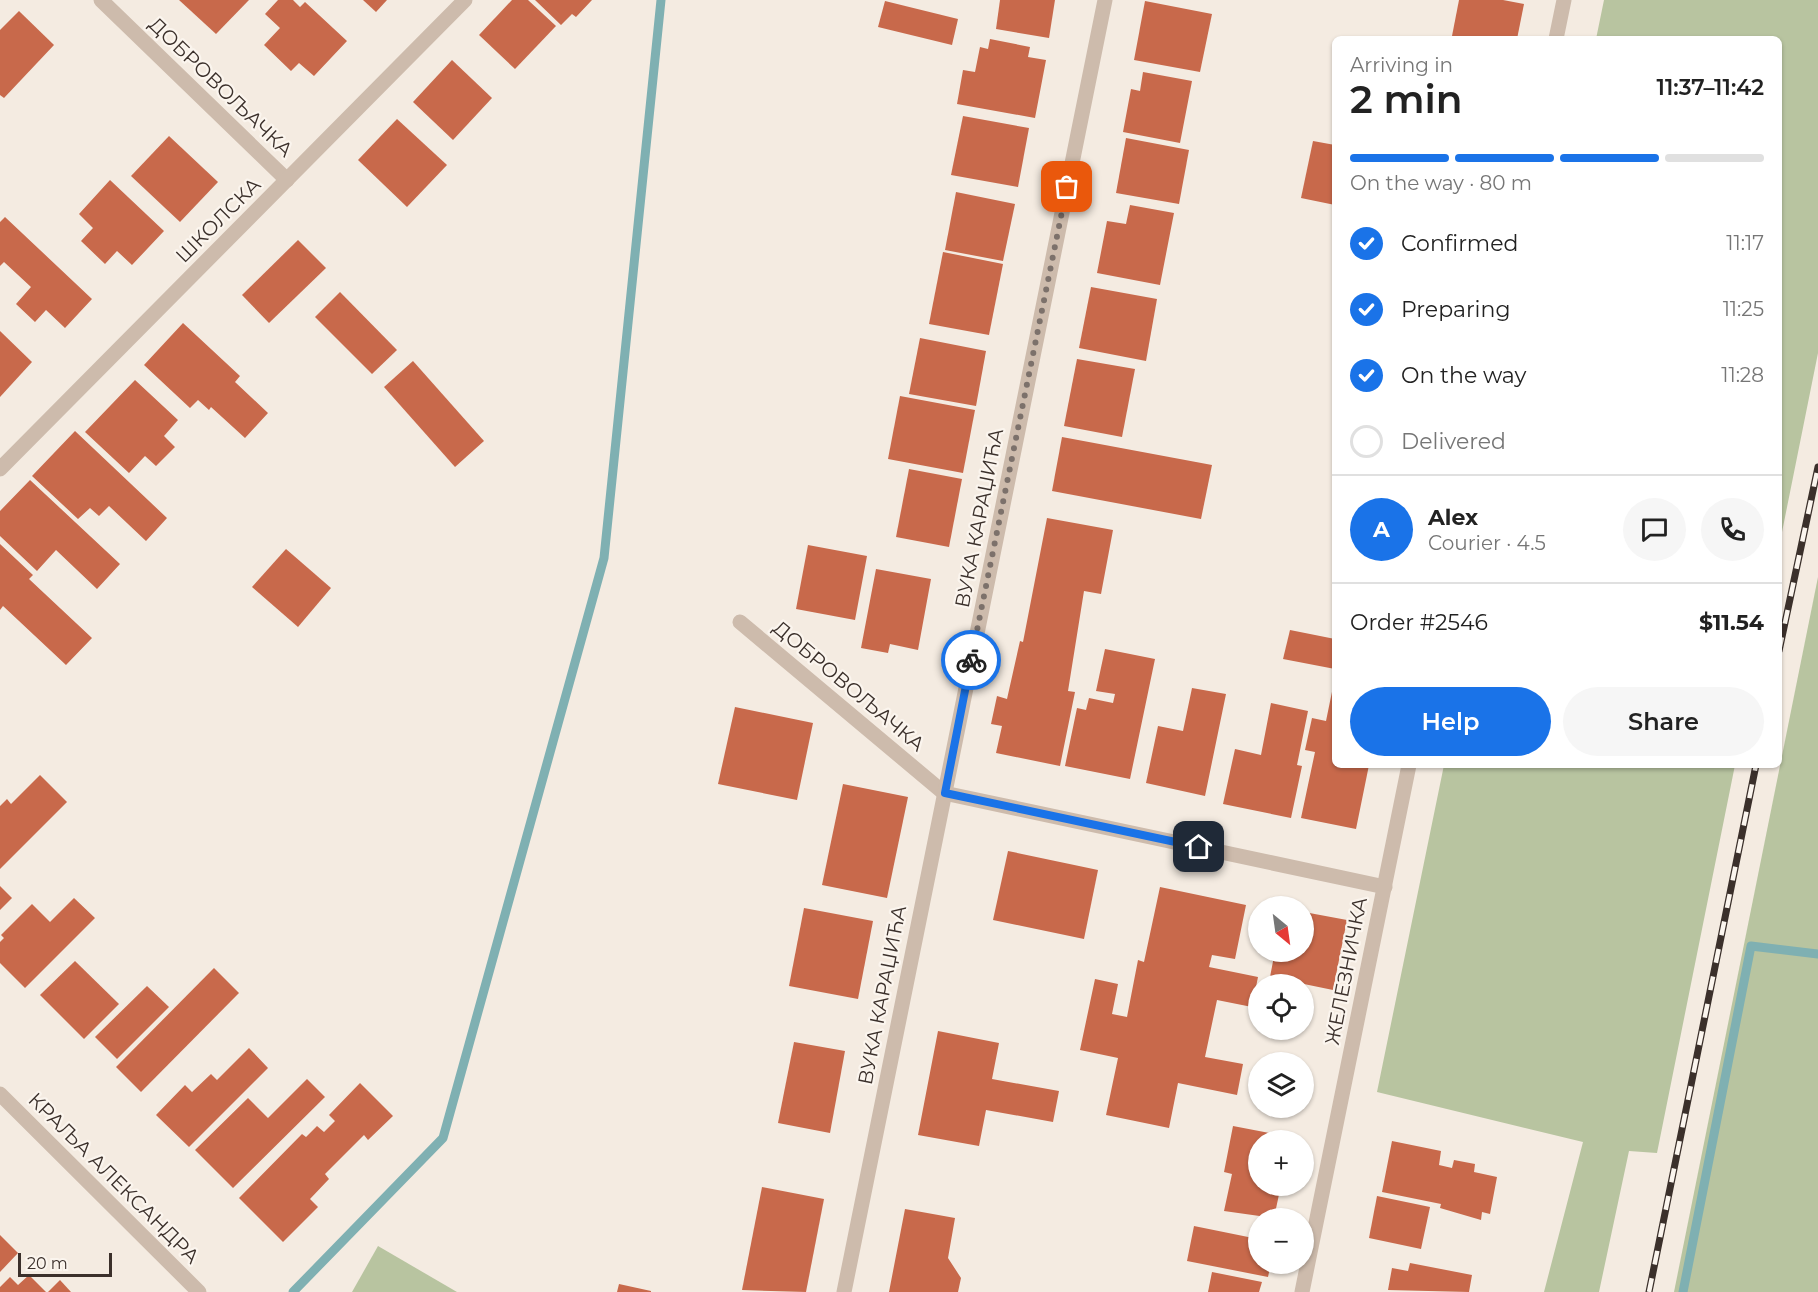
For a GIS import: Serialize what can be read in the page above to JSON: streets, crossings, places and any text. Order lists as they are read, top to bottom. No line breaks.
{"streets":{"street":["ДОБРОВОЉАЧКА","ШКОЛСКА","ВУКА КАРАЏИЋА","ЖЕЛЕЗНИЧКА","КРАЉА АЛЕКСАНДРА"]},"crossings":[["ДОБРОВОЉАЧКА","ШКОЛСКА"],["ДОБРОВОЉАЧКА","ВУКА КАРАЏИЋА"],["ДОБРОВОЉАЧКА","ЖЕЛЕЗНИЧКА"]],"scale_bar":"20 m","north":"bottom right","page":{"heading":["2 min","Arriving in","11:37–11:42"],"panel":["Alex","Courier · 4.5","Order #2546","$11.54"],"bar":"On the way · 80 m","list":[["Confirmed","11:17"],["Preparing","11:25"],["On the way","11:28"],"Delivered"],"round":"A","buttons":["Help","Share"],"map_buttons":["+","−"],"scale":"20 m"}}
